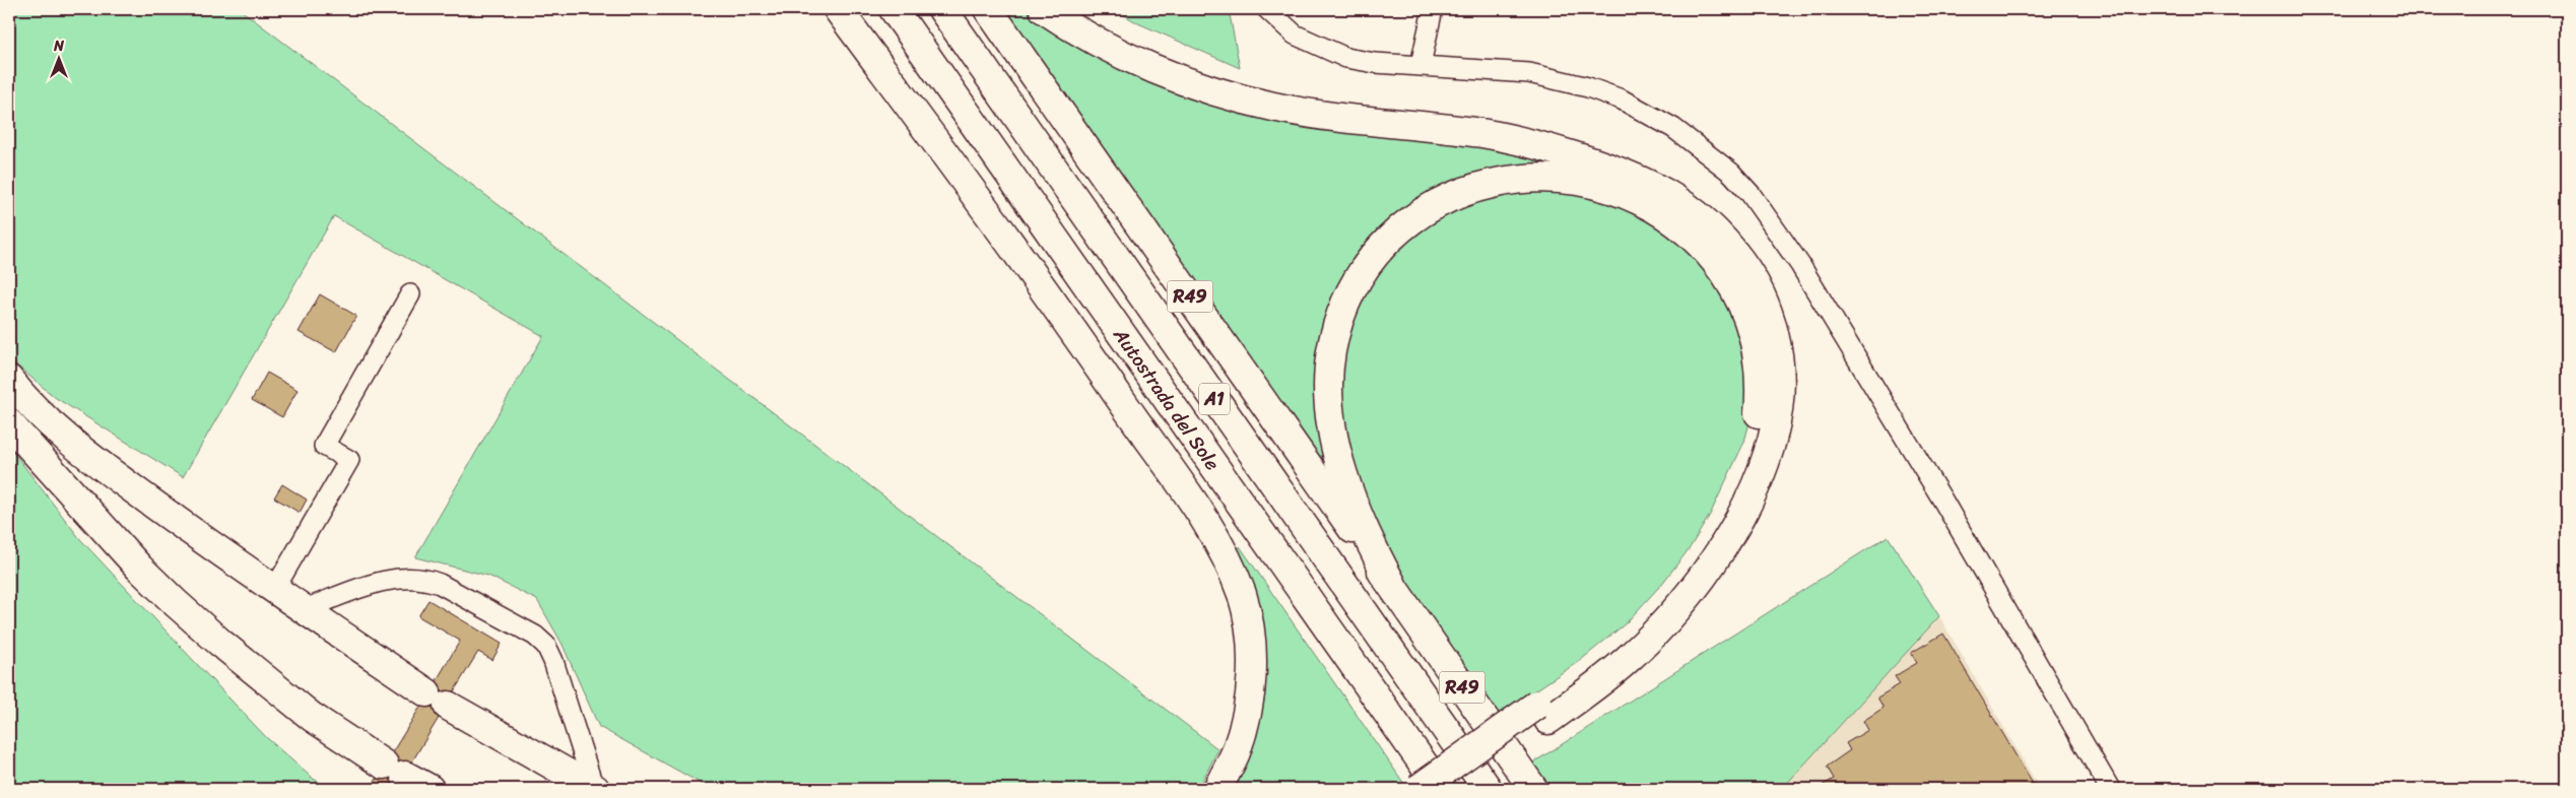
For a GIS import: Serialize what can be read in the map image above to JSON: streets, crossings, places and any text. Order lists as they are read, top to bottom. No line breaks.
{"streets":{"highway":["R49","Autostrada del Sole","A1"]},"north":"top"}
